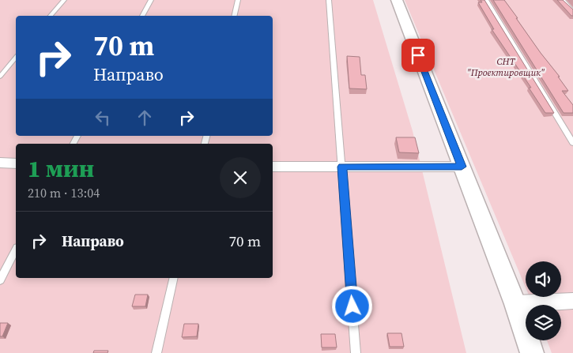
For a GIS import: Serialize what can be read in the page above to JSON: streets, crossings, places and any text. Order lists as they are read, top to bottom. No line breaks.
{"parks":["СНТ \"Проектировщик\""],"page":{"turn":["70 m","Направо"],"heading":["1 мин","210 m · 13:04"],"list":[{"name":"Направо","value":"70 m"}]}}
